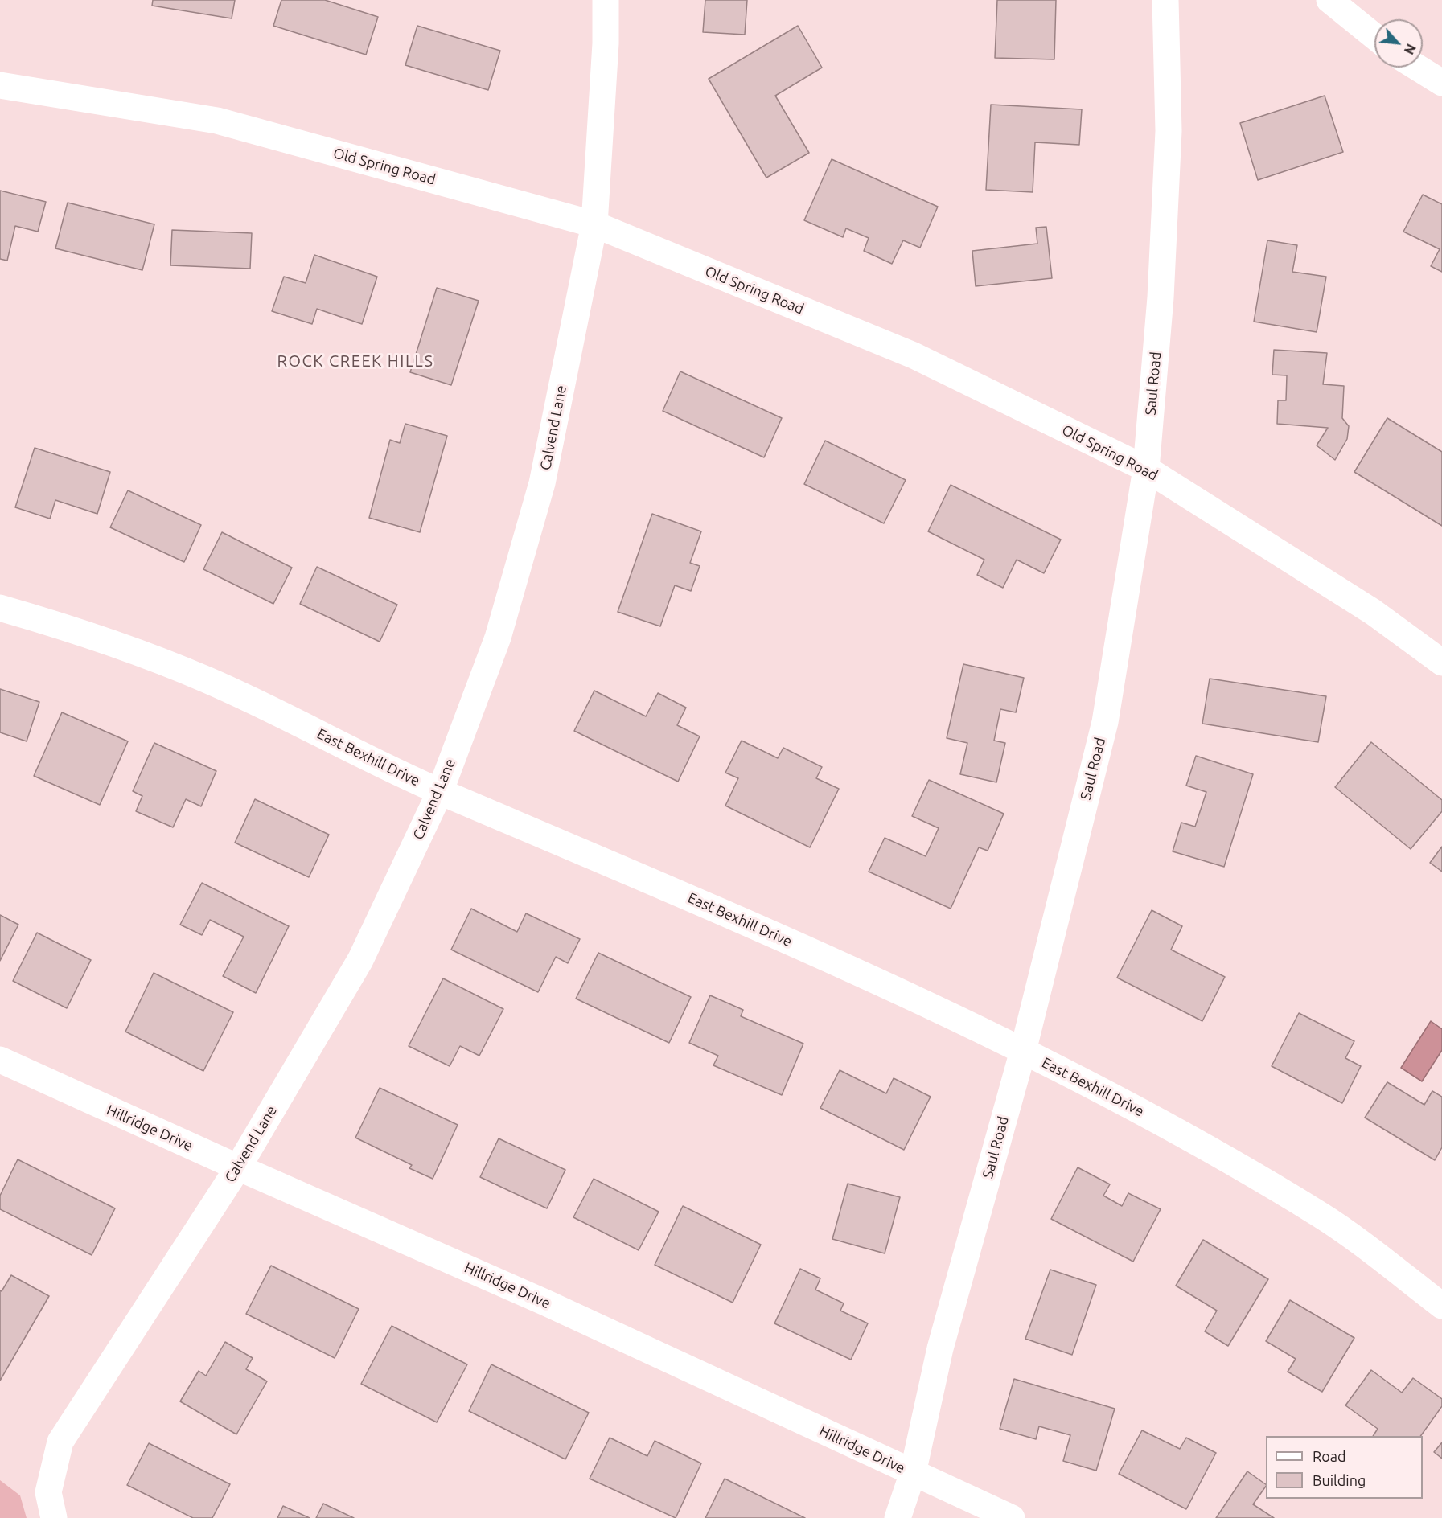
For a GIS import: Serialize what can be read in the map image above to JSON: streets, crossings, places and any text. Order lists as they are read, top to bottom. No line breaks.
{"streets":{"street":["Old Spring Road","Saul Road","Calvend Lane","East Bexhill Drive","Hillridge Drive"]},"crossings":[["Old Spring Road","Saul Road"],["Old Spring Road","Calvend Lane"],["Saul Road","East Bexhill Drive"],["Saul Road","Hillridge Drive"],["Calvend Lane","East Bexhill Drive"],["Calvend Lane","Hillridge Drive"]],"districts":["ROCK CREEK HILLS"],"legend":["Road","Building"],"north":"bottom right"}
